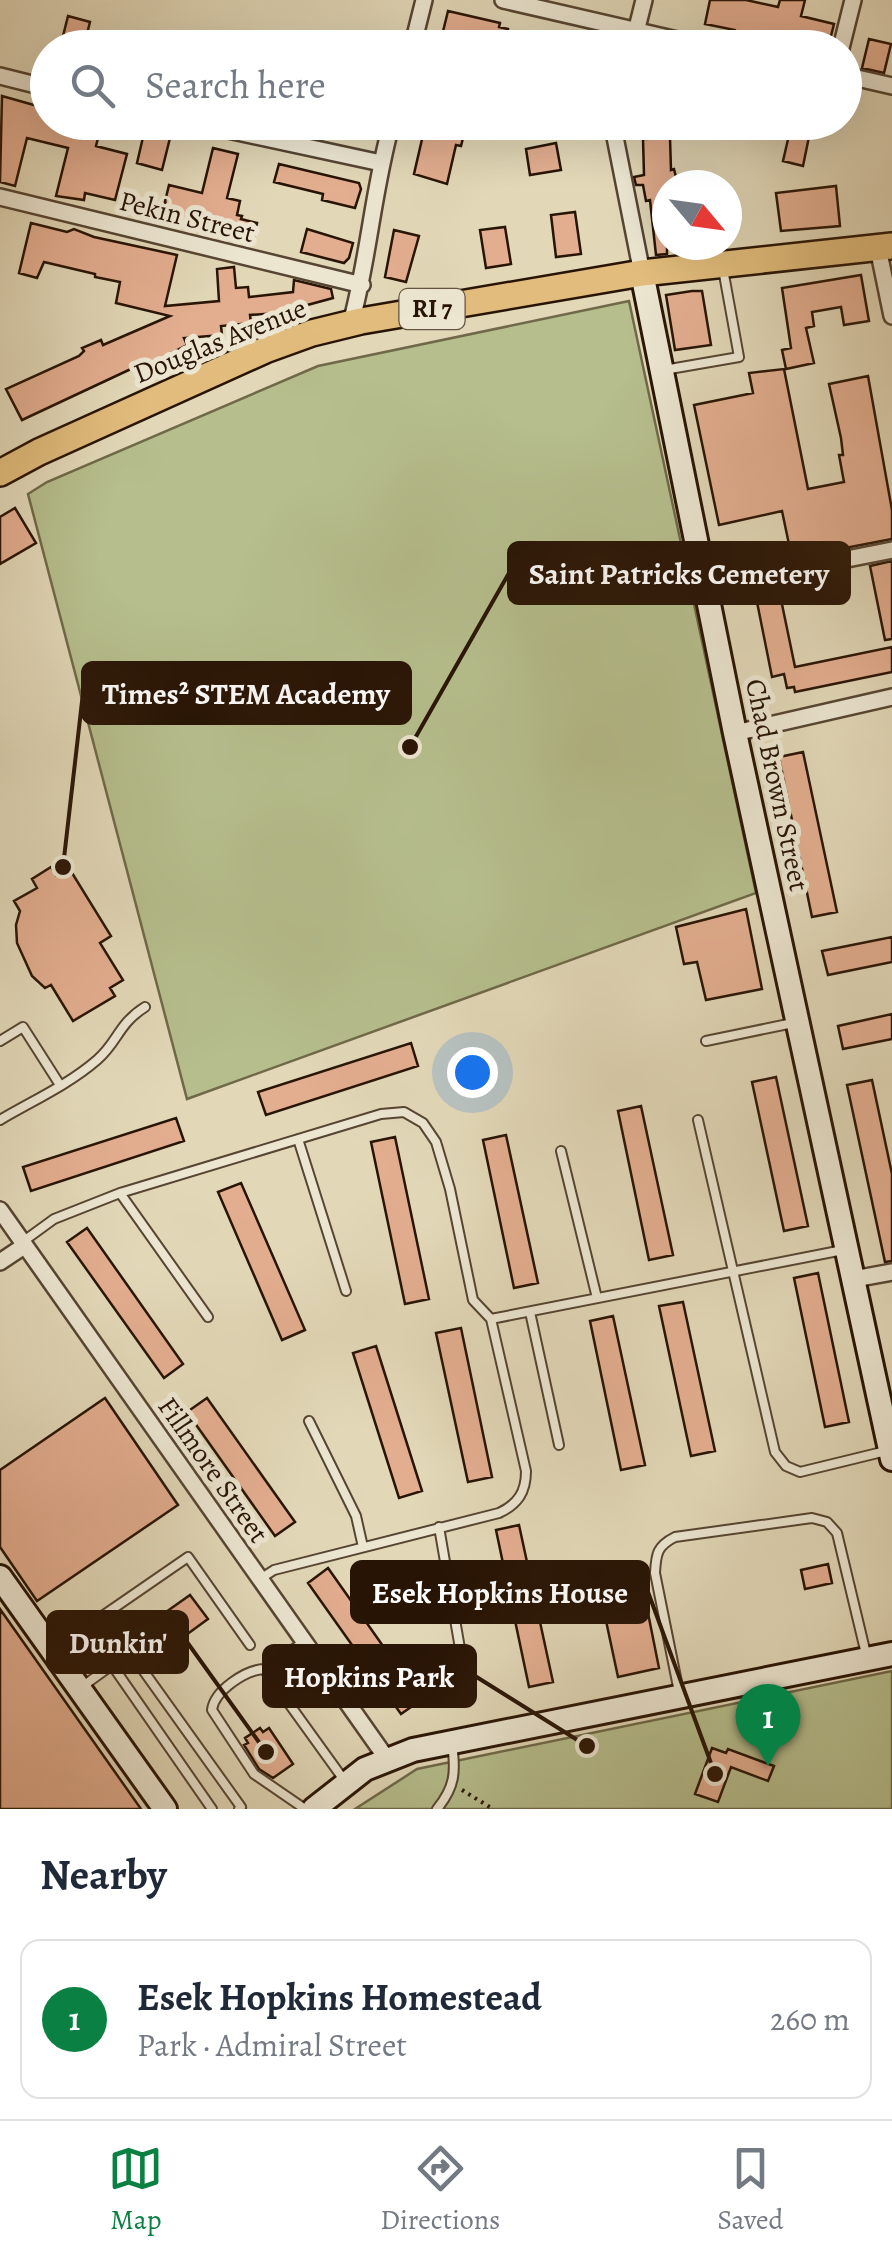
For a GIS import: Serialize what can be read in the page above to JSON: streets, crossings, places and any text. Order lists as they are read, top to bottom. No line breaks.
{"streets":{"main road":["RI 7","Douglas Avenue"],"street":["Pekin Street","Chad Brown Street","Fillmore Street"]},"crossings":[["Douglas Avenue","Chad Brown Street"]],"places":["Saint Patricks Cemetery","Times² STEM Academy","Hopkins Park","Dunkin'","Esek Hopkins House"],"north":"bottom right","page":{"search":"Search here","pins":"1","heading":"Nearby","list":[{"mark":"1","name":"Esek Hopkins Homestead","note":"Park · Admiral Street","value":"260 m"}],"nav":["Map","Directions","Saved"]}}
